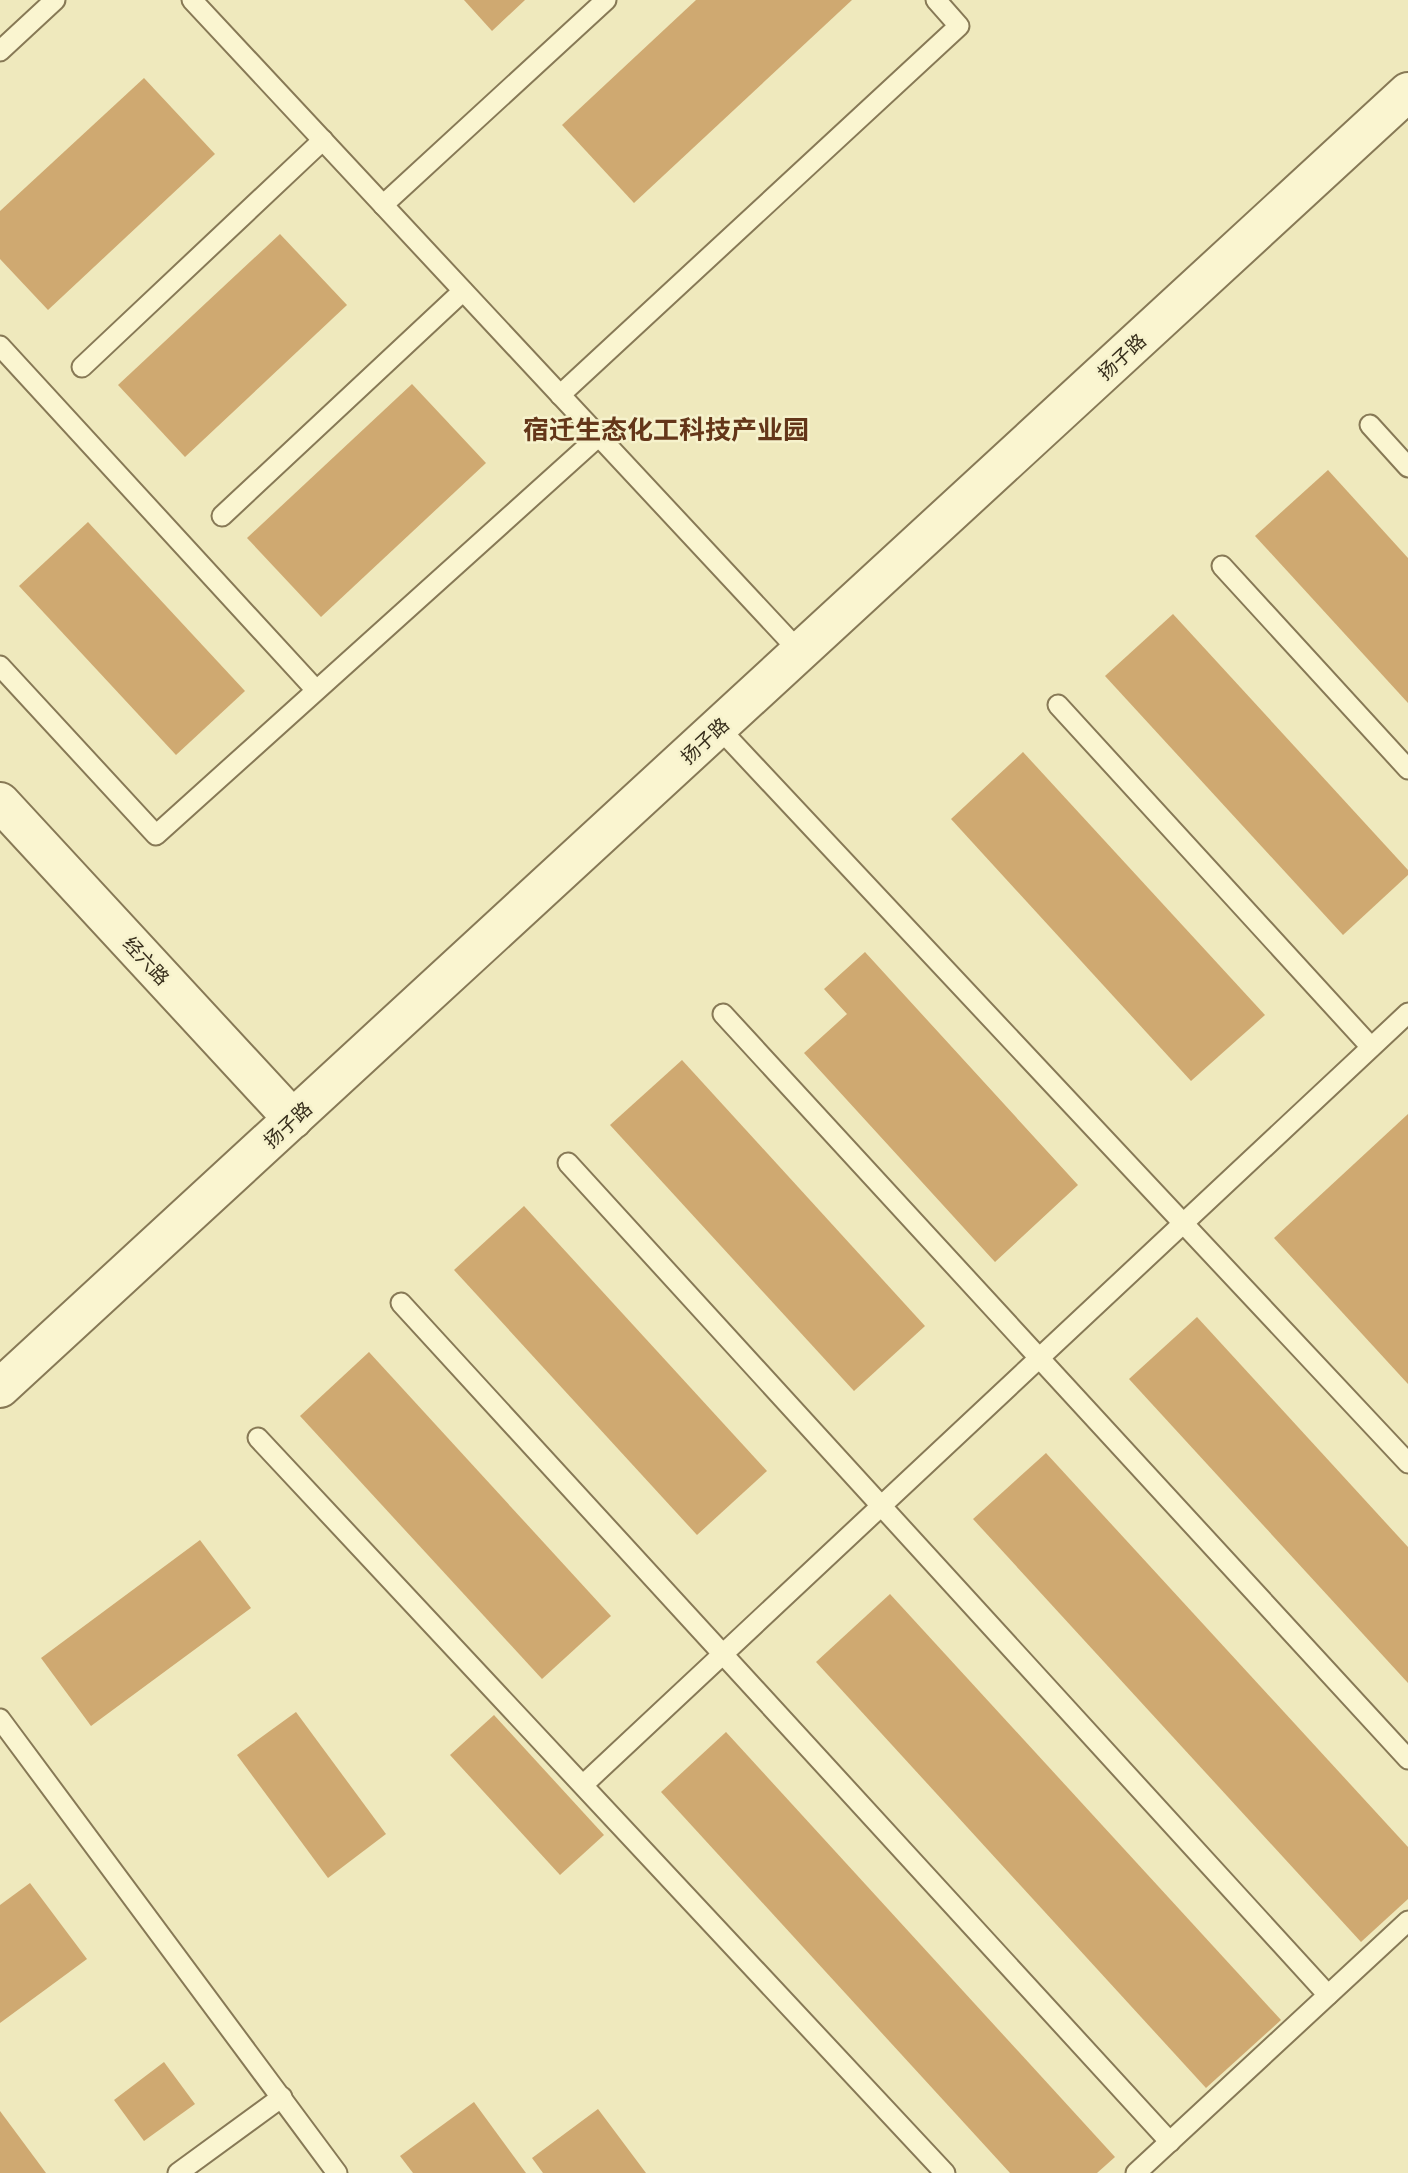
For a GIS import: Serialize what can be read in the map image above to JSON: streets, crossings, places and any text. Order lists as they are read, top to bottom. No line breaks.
{"streets":{"street":["扬子路","经六路"]},"crossings":[["扬子路","经六路"]],"districts":["宿迁生态化工科技产业园"]}
